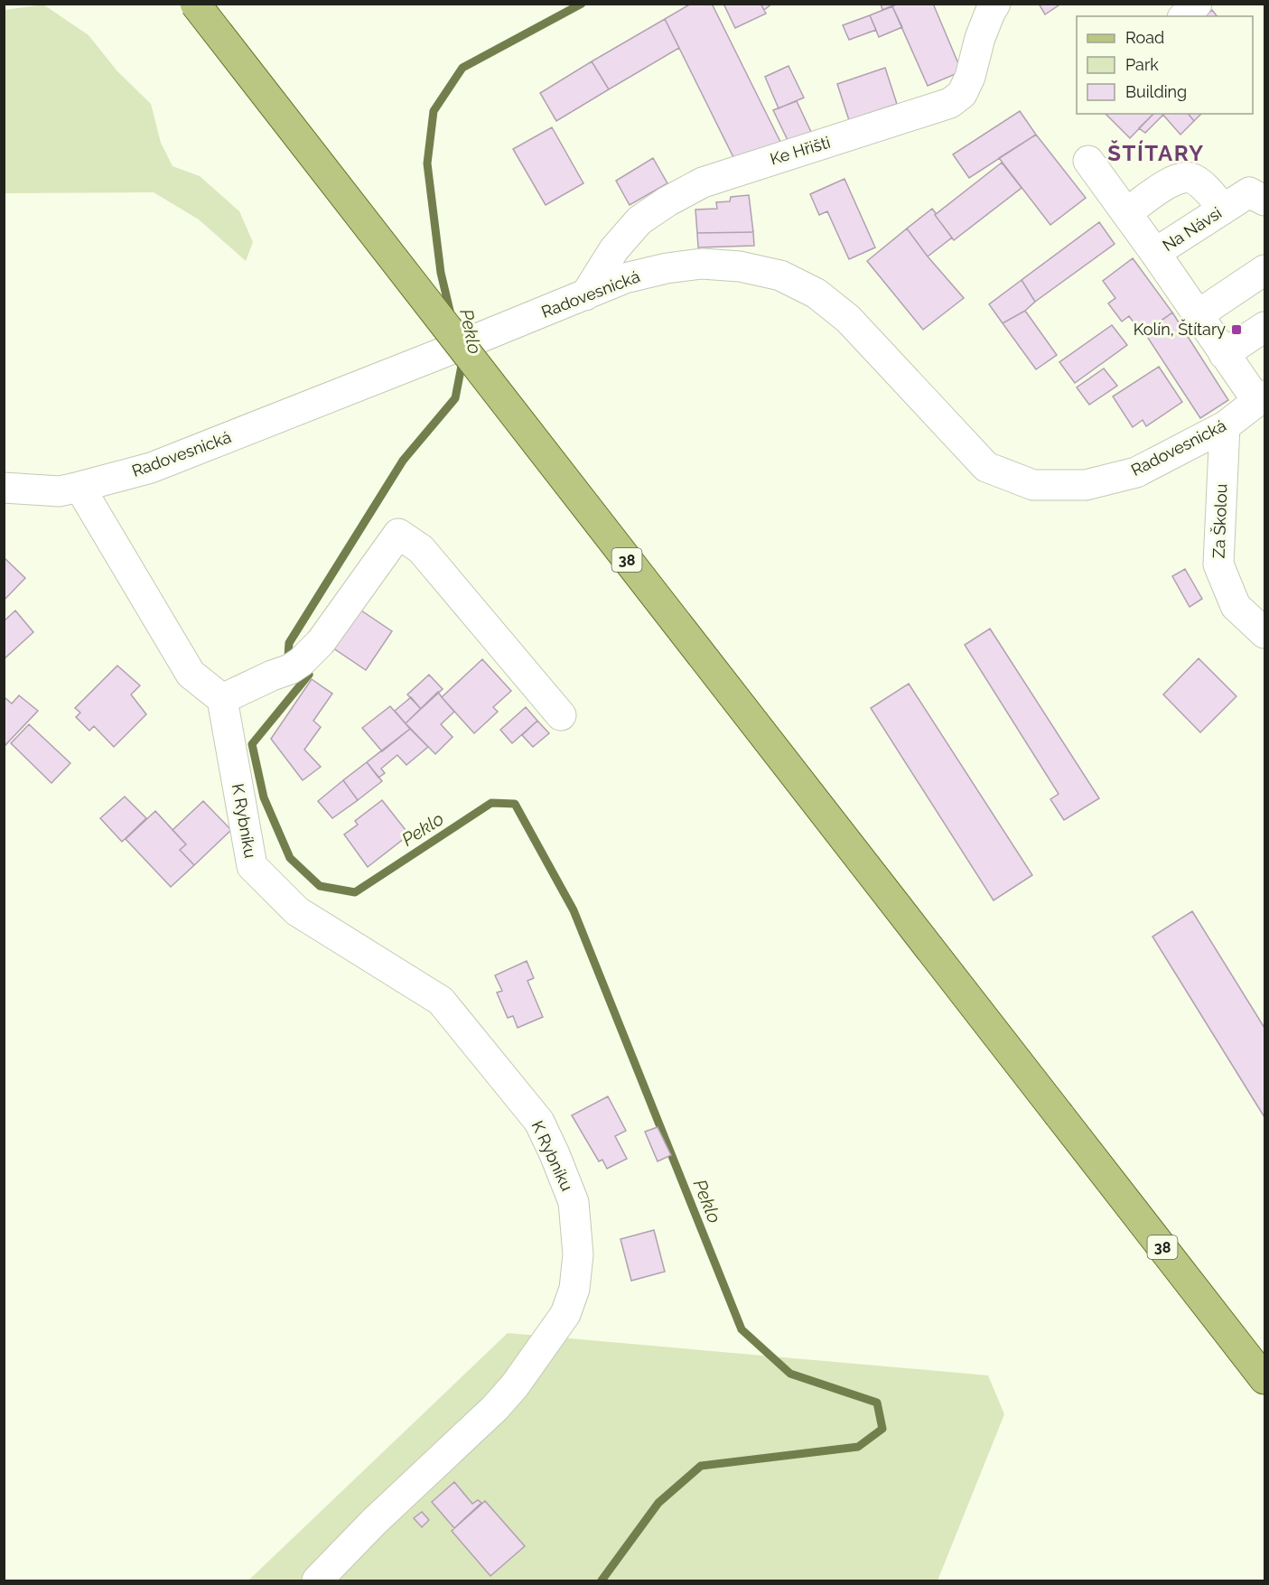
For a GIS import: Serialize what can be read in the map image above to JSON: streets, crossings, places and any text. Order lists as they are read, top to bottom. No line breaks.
{"streets":{"main road":["38"],"street":["Ke Hřišti","Na Návsi","Radovesnická","Za Školou","K Rybníku"]},"crossings":[["Ke Hřišti","Radovesnická"],["Na Návsi","Radovesnická"],["Radovesnická","Za Školou"]],"districts":["ŠTÍTARY"],"water":["Peklo"],"places":{"transit":["Kolín, Štítary"]},"legend":["Road","Park","Building"]}
